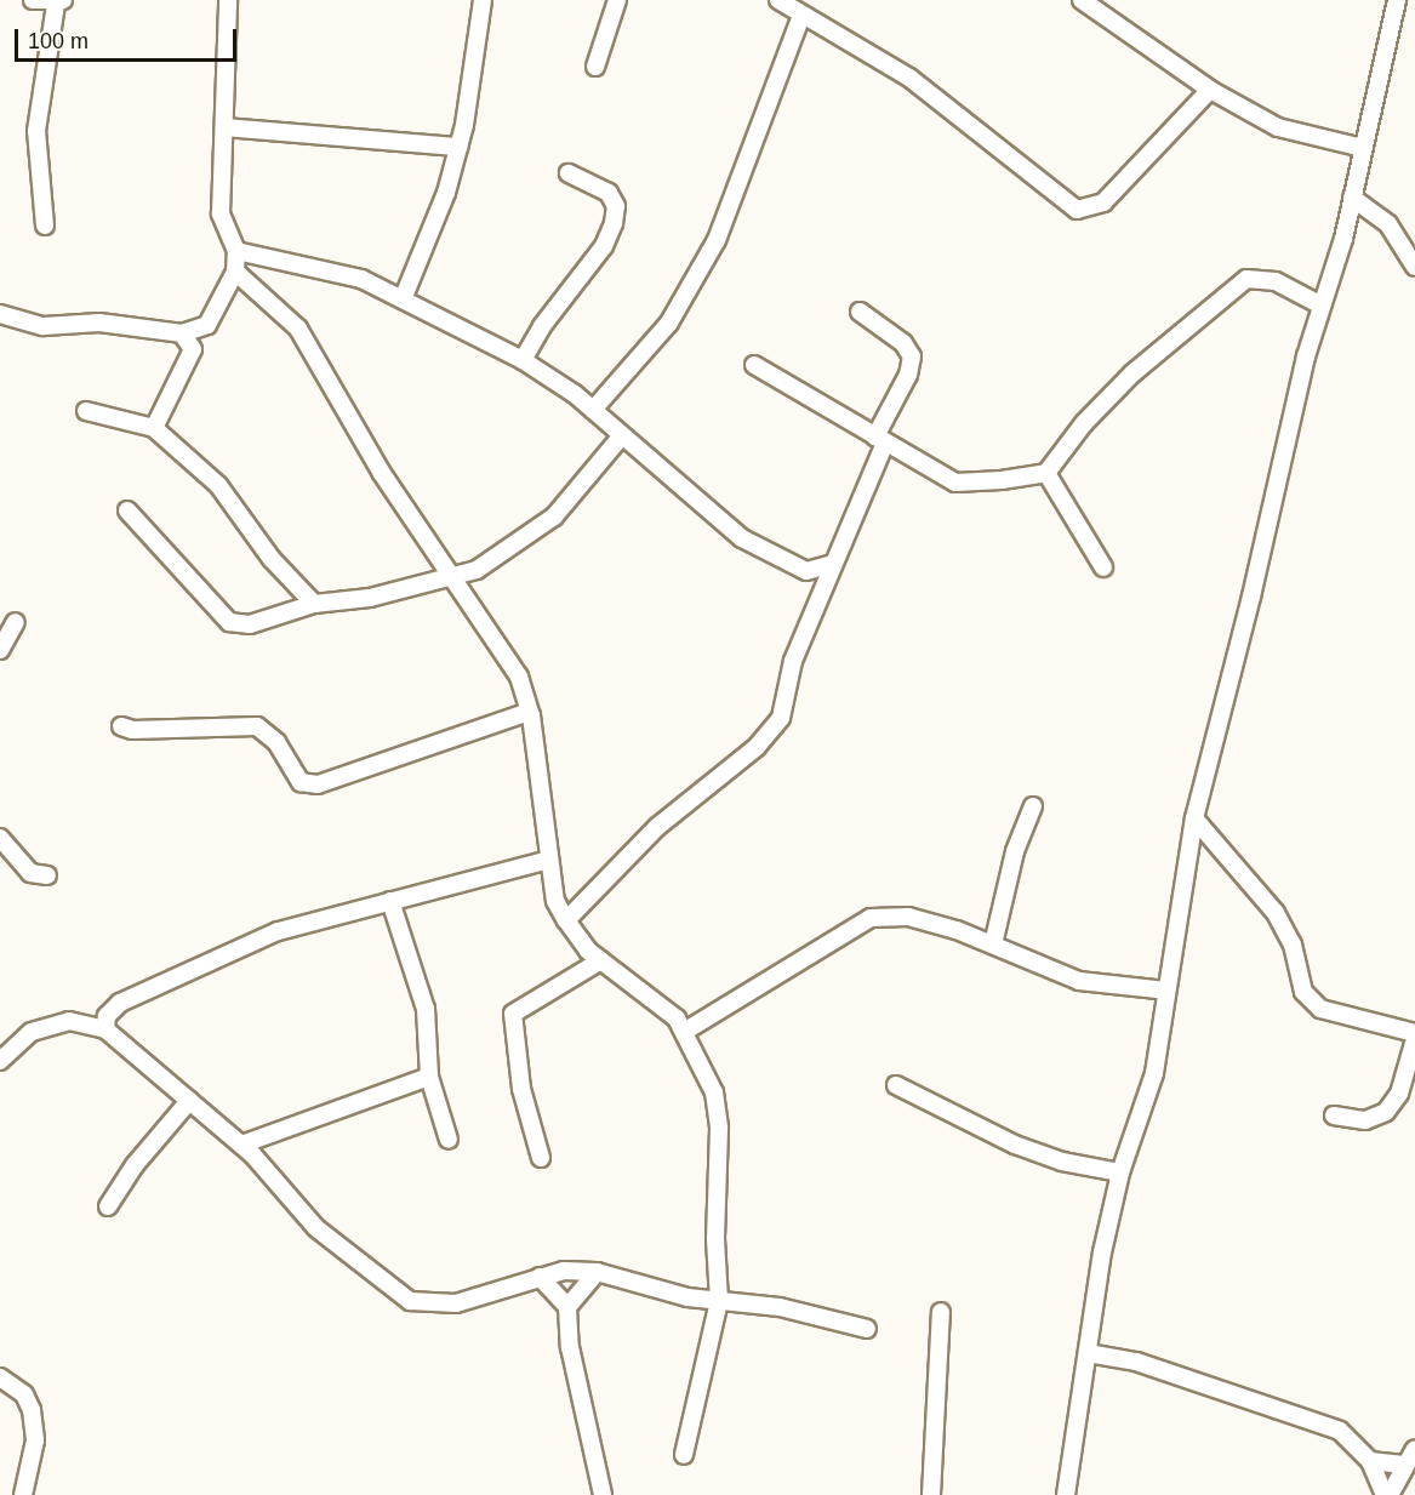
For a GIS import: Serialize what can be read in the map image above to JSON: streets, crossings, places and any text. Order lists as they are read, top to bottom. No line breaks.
{"scale_bar":"100 m"}
